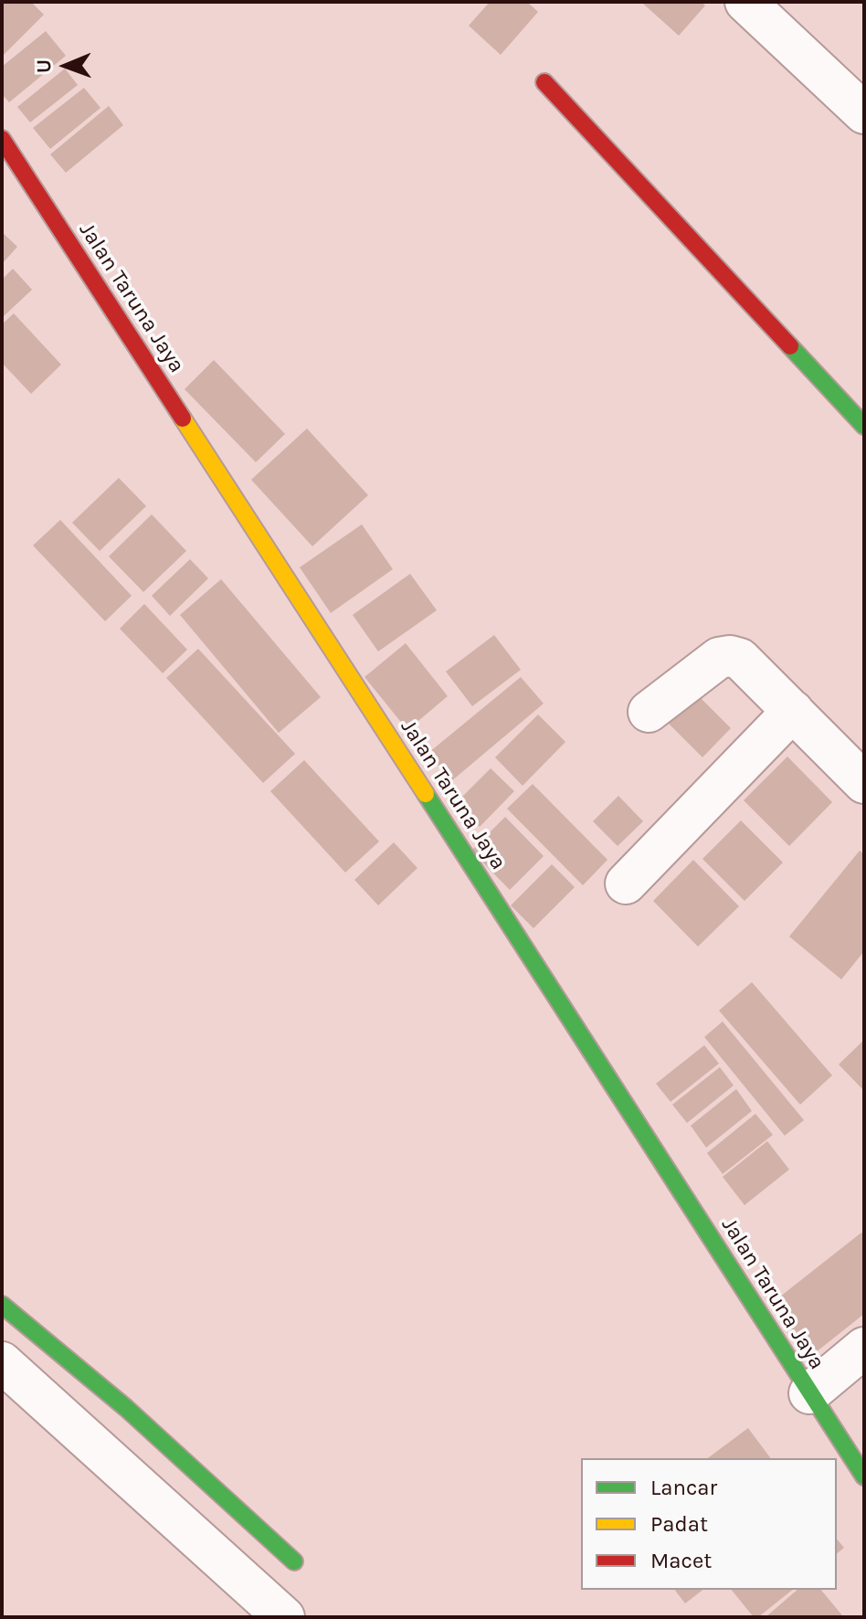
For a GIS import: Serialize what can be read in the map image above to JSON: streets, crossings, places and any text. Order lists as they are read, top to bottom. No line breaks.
{"streets":{"street":["Jalan Taruna Jaya"]},"legend":["Lancar","Padat","Macet"],"north":"left"}
